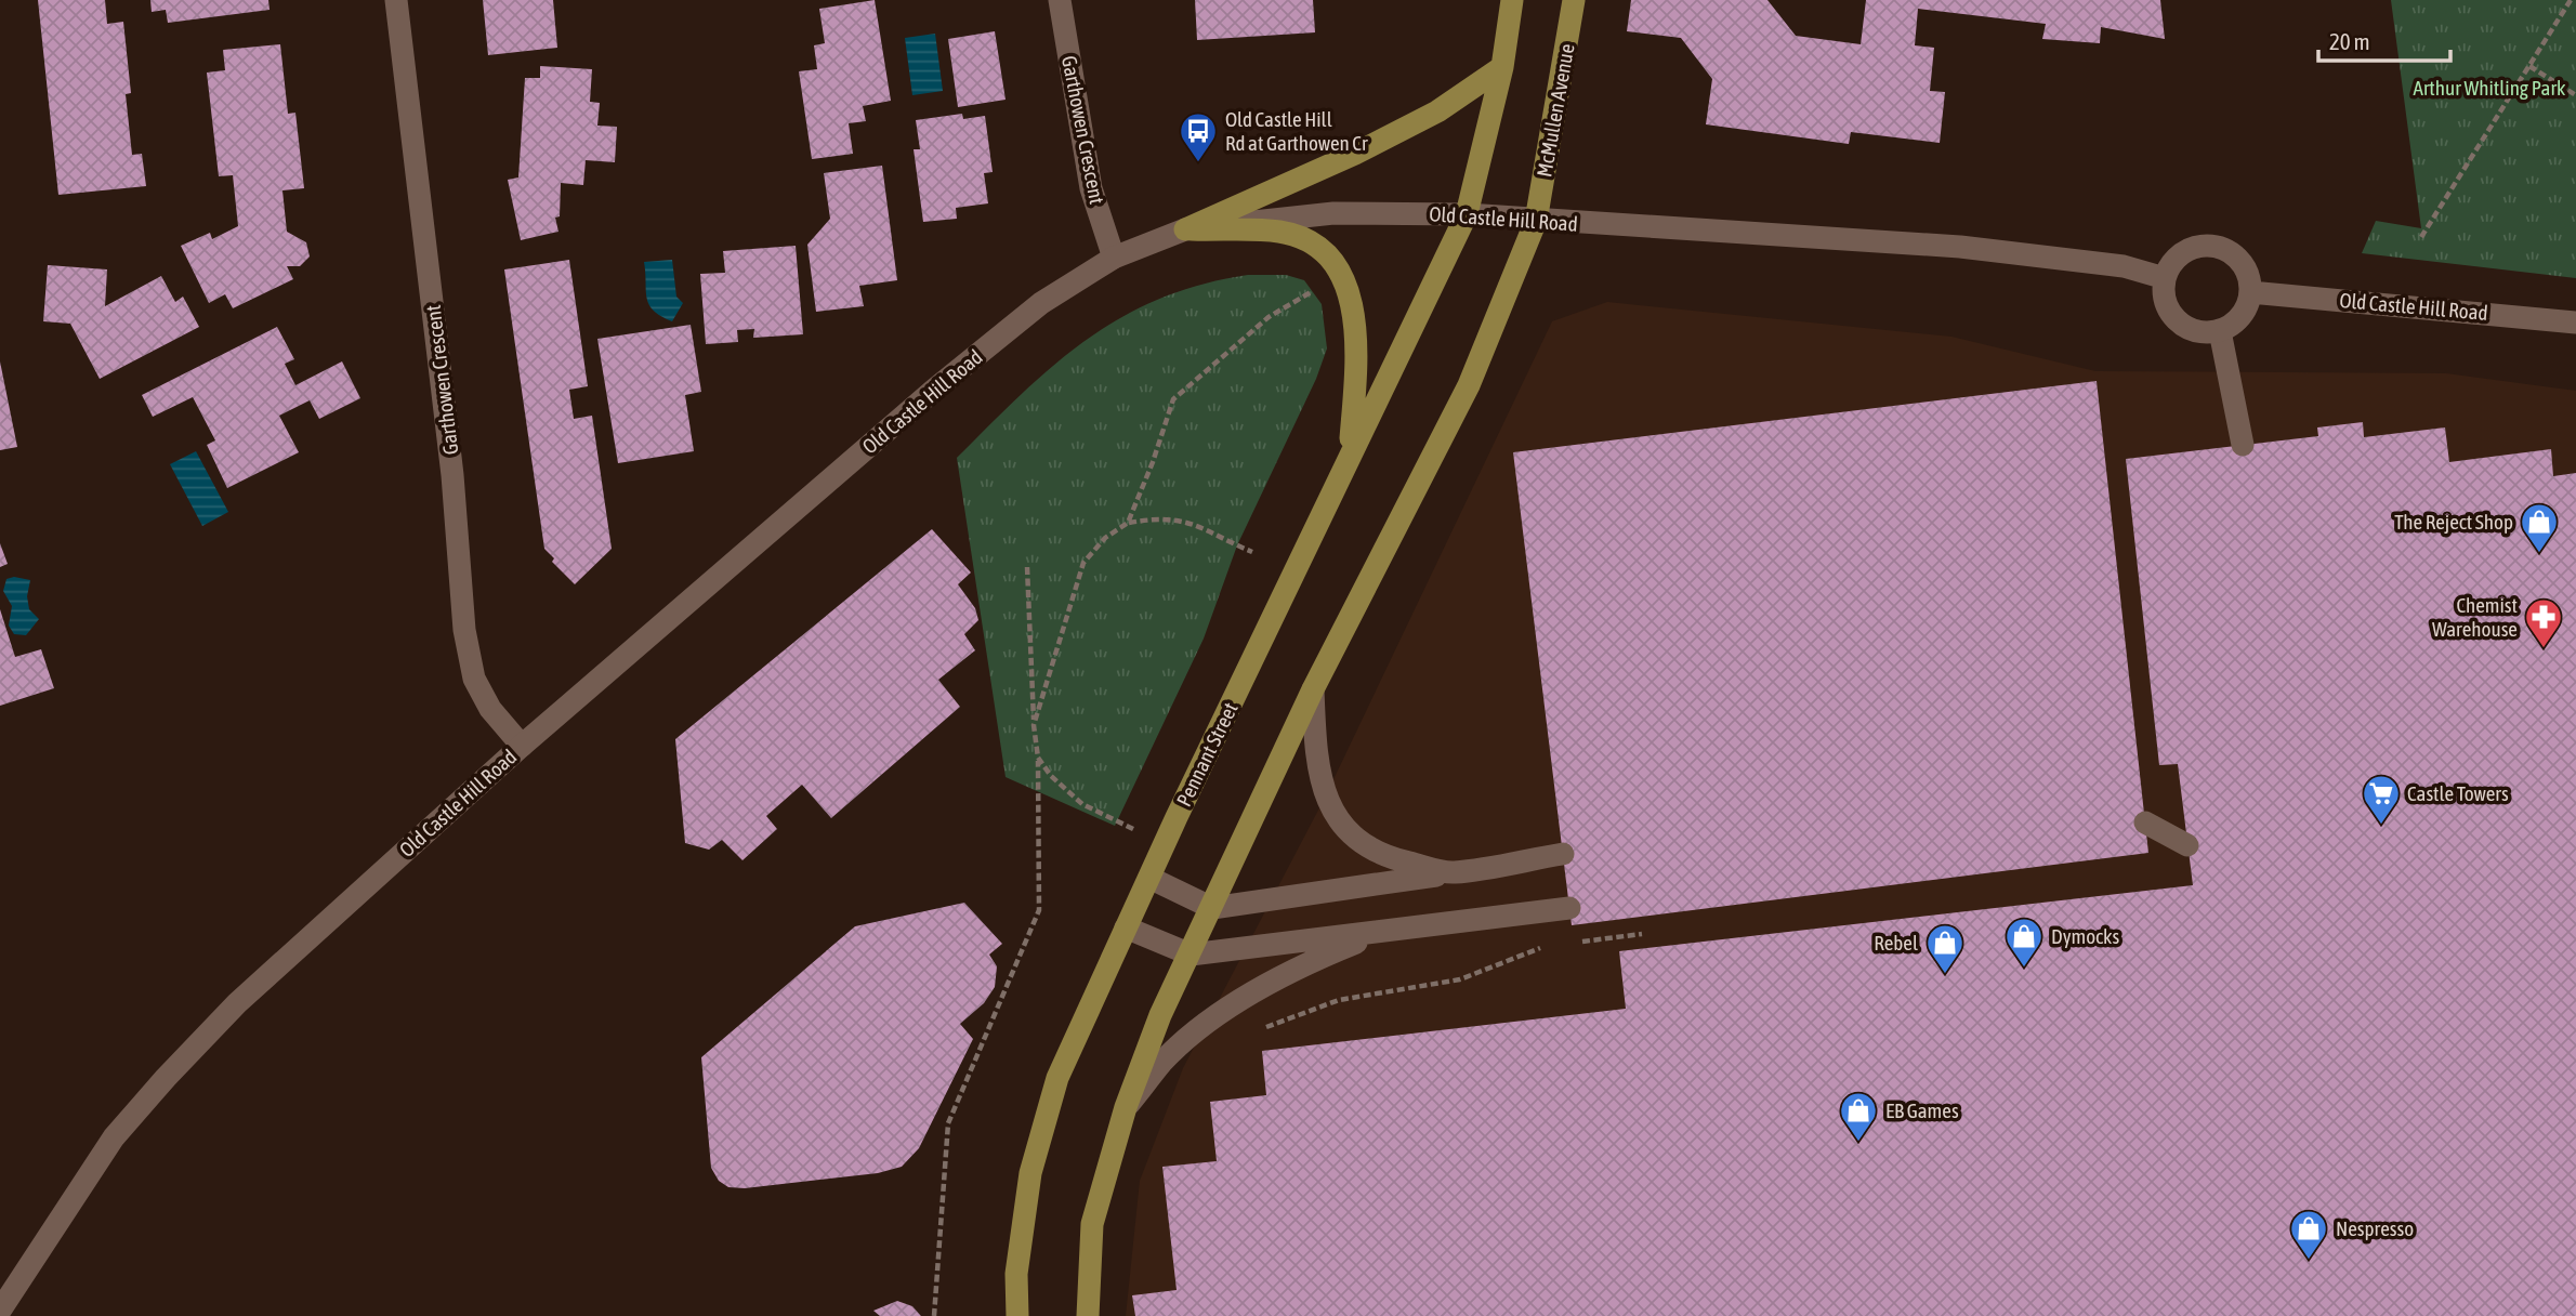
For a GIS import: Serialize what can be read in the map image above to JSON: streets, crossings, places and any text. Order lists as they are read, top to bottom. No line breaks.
{"streets":{"main road":["McMullen Avenue","Pennant Street"],"street":["Garthowen Crescent","Old Castle Hill Road"]},"crossings":[["McMullen Avenue","Old Castle Hill Road"],["Garthowen Crescent","Old Castle Hill Road"],["Old Castle Hill Road","Pennant Street"]],"parks":["Arthur Whitling Park"],"places":{"bus stop":["Old Castle Hill Rd at Garthowen Cr"],"shop":["The Reject Shop","Dymocks","Rebel","EB Games","Nespresso"],"pharmacy":["Chemist Warehouse"],"supermarket":["Castle Towers"]},"scale_bar":"20 m"}
